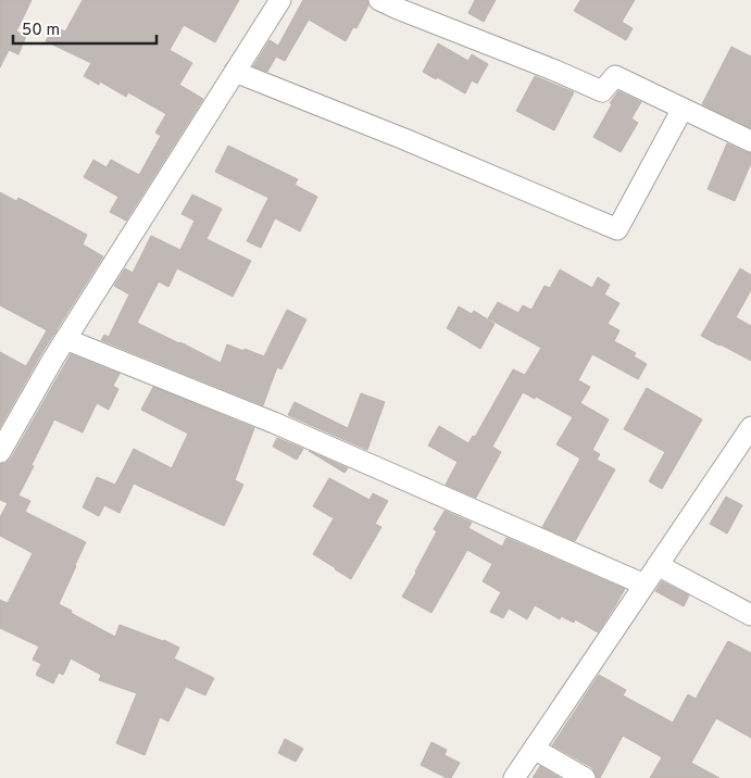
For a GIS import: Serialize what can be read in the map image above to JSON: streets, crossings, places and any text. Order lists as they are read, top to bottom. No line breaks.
{"scale_bar":"50 m"}
